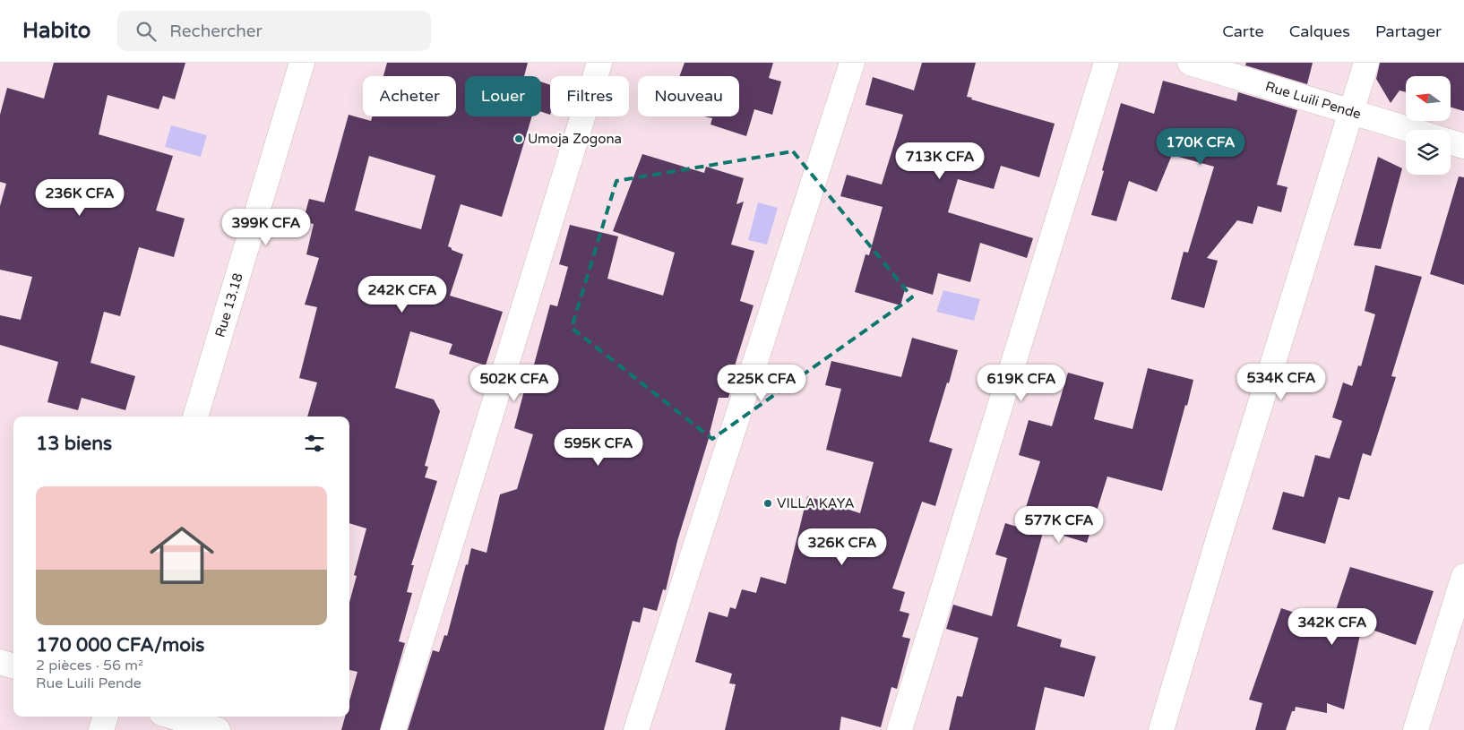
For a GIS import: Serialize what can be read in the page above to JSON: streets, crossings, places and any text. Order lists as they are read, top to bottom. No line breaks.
{"streets":{"street":["Rue Luili Pende","Rue 13.18"]},"places":["Umoja Zogona","VILLA KAYA"],"north":"left","page":{"header":"Habito","search":"Rechercher","nav":["Carte","Calques","Partager"],"chip":["Acheter","Louer","Filtres","Nouveau"],"price":["170K CFA","713K CFA","236K CFA","399K CFA","242K CFA","534K CFA","502K CFA","225K CFA","619K CFA","595K CFA","577K CFA","326K CFA","342K CFA"],"heading":"13 biens","list":[{"name":"170 000 CFA/mois","note":"2 pièces · 56 m² · Rue Luili Pende"}]}}
